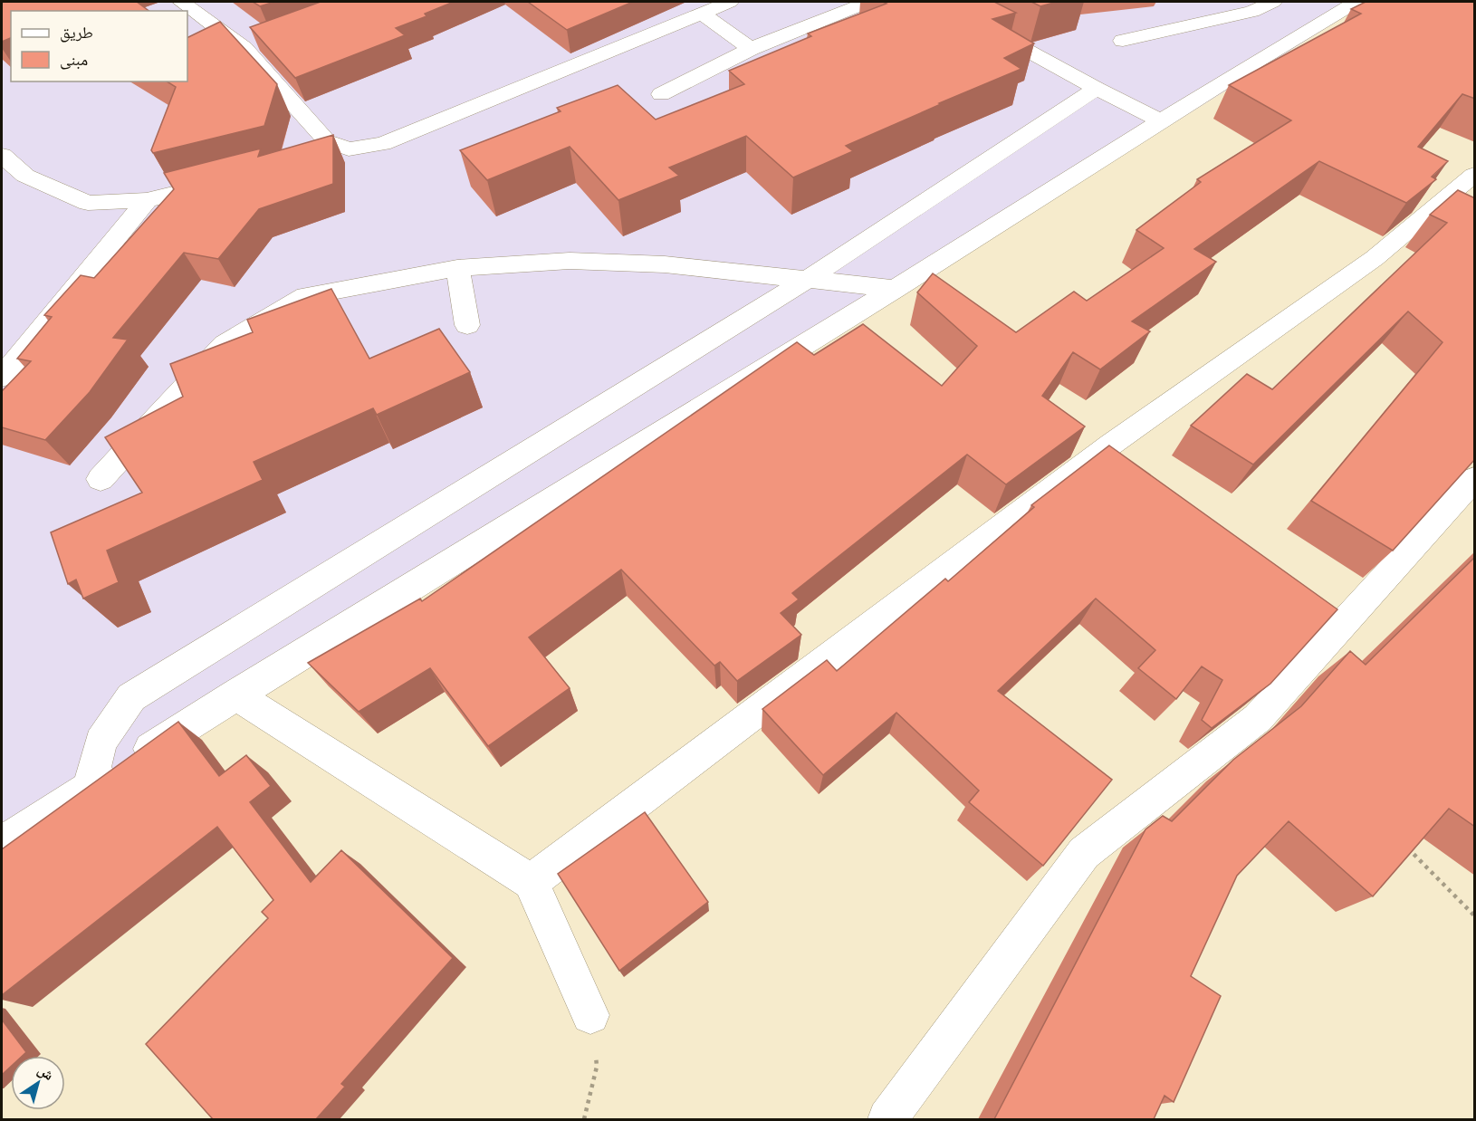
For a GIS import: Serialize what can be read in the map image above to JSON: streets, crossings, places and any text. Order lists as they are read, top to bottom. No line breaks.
{"legend":["طريق","مبنى"],"north":"top right"}
